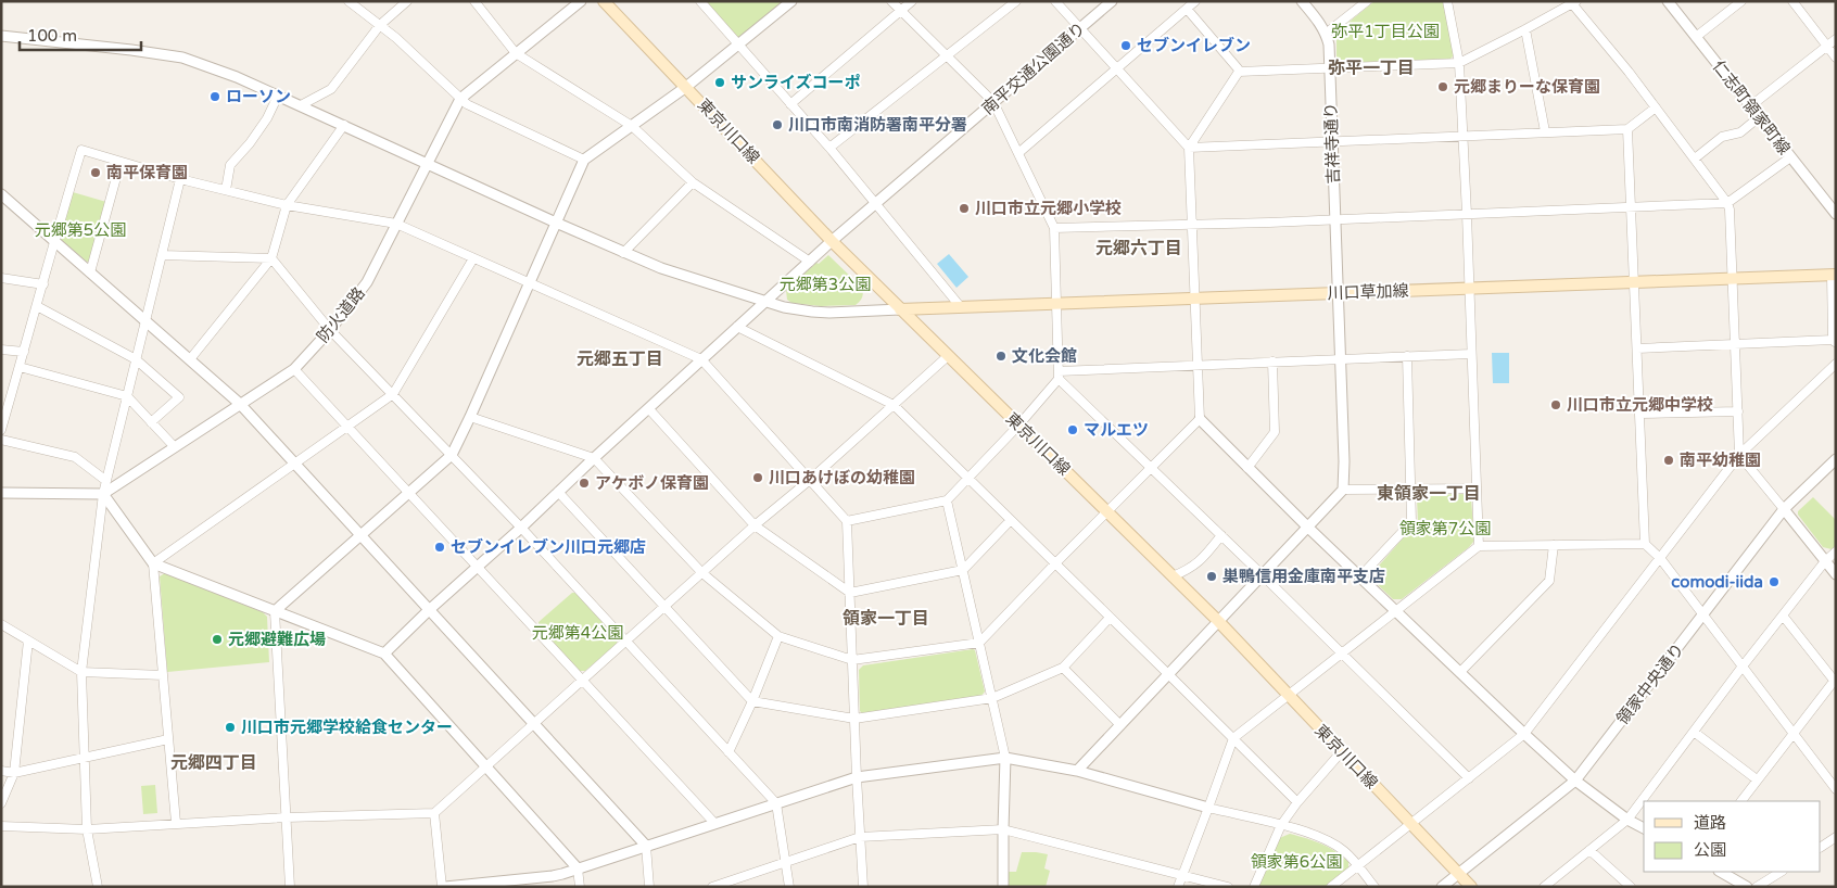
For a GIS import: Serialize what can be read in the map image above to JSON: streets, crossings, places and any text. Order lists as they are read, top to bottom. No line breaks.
{"streets":{"main road":["東京川口線","川口草加線"],"street":["南平交通公園通り","仁志町領家町線","吉祥寺通り","防火道路","領家中央通り"]},"crossings":[["南平交通公園通り","東京川口線"],["東京川口線","川口草加線"],["東京川口線","領家中央通り"],["吉祥寺通り","川口草加線"]],"districts":["弥平一丁目","元郷六丁目","元郷五丁目","東領家一丁目","領家一丁目","元郷四丁目"],"parks":["弥平1丁目公園","元郷第5公園","元郷第3公園","領家第7公園","元郷第4公園","領家第6公園"],"places":["セブンイレブン","サンライズコーポ","元郷まりーな保育園","ローソン","川口市南消防署南平分署","南平保育園","川口市立元郷小学校","文化会館","川口市立元郷中学校","マルエツ","南平幼稚園","川口あけぼの幼稚園","アケボノ保育園","セブンイレブン川口元郷店","巣鴨信用金庫南平支店","comodi-iida","元郷避難広場","川口市元郷学校給食センター"],"legend":["道路","公園"],"scale_bar":"100 m"}
